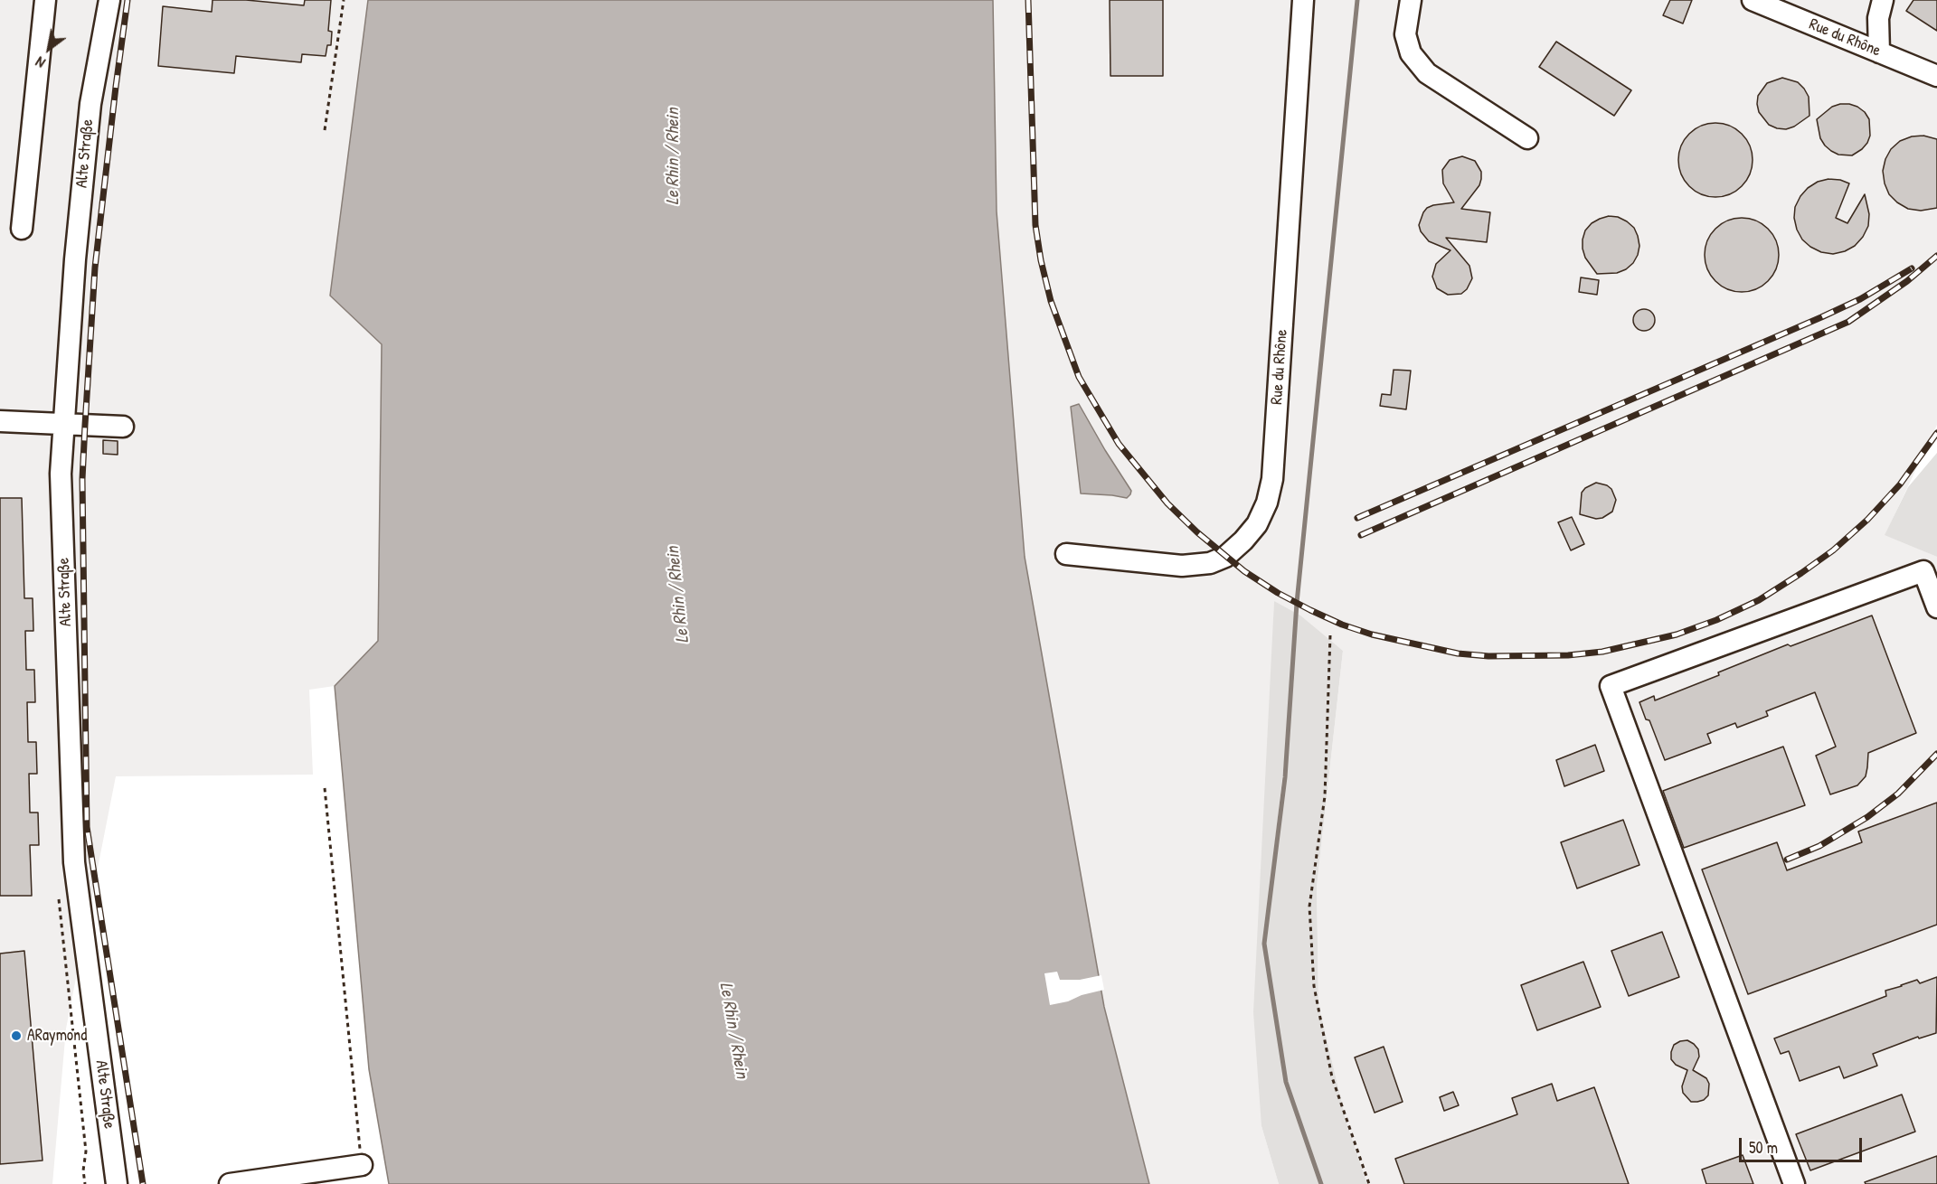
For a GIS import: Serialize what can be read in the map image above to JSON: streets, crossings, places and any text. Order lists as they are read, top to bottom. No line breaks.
{"streets":{"street":["Rue du Rhône","Alte Straße"]},"water":["Le Rhin / Rhein"],"places":["ARaymond"],"scale_bar":"50 m","north":"bottom left"}
